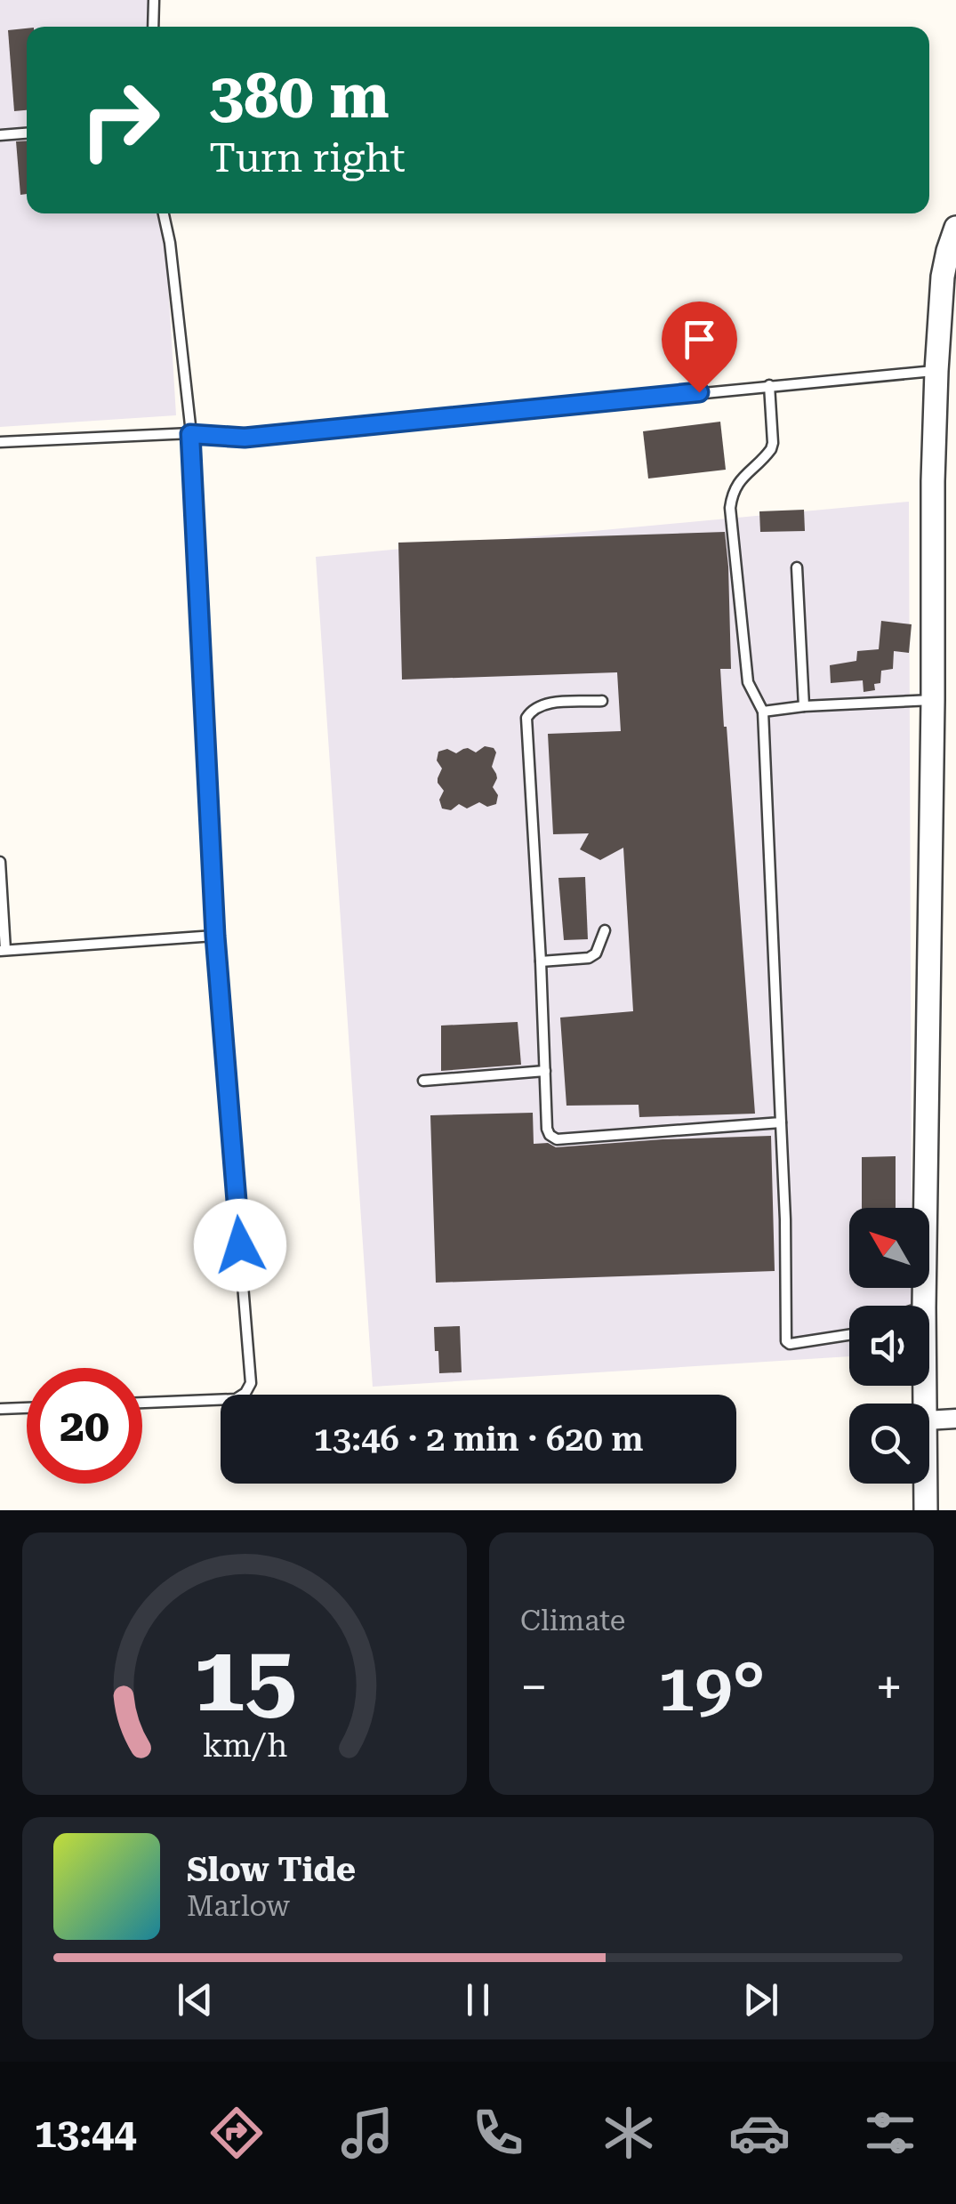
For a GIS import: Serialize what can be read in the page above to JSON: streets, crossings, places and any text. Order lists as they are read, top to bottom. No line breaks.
{"north":"top left","page":{"turn":["380 m","Turn right"],"limit":"20","trip":"13:46 · 2 min · 620 m","tile":"Climate","heat":["−","19°","+"],"song":["Slow Tide","Marlow"],"tabs":"13:44","gauge":["15","km/h"]}}
